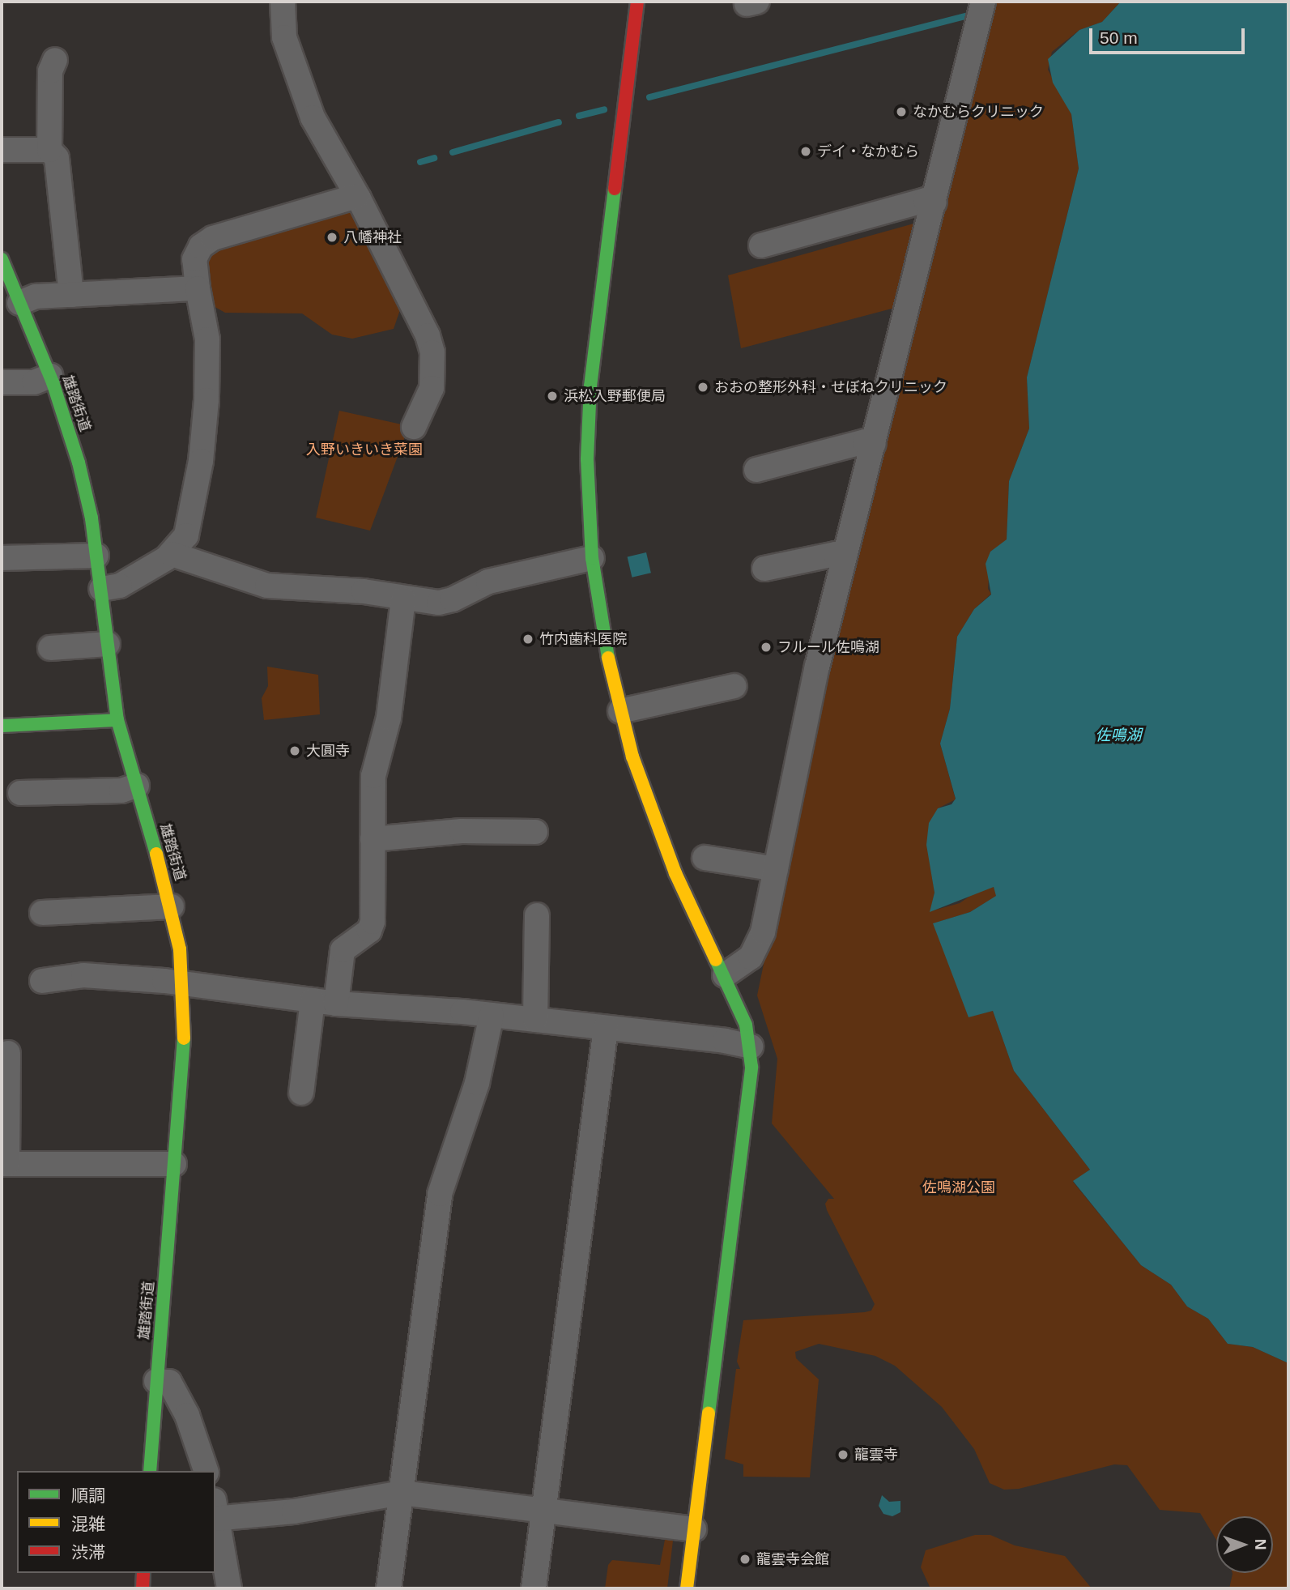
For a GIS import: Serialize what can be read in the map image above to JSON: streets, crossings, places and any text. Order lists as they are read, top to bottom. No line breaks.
{"streets":{"street":["雄踏街道"]},"water":["佐鳴湖"],"parks":["入野いきいき菜園","佐鳴湖公園"],"places":["なかむらクリニック","デイ・なかむら","八幡神社","おおの整形外科・せぼねクリニック","浜松入野郵便局","竹内歯科医院","フルール佐鳴湖","大圓寺","龍雲寺","龍雲寺会館"],"legend":["順調","混雑","渋滞"],"scale_bar":"50 m","north":"right"}
